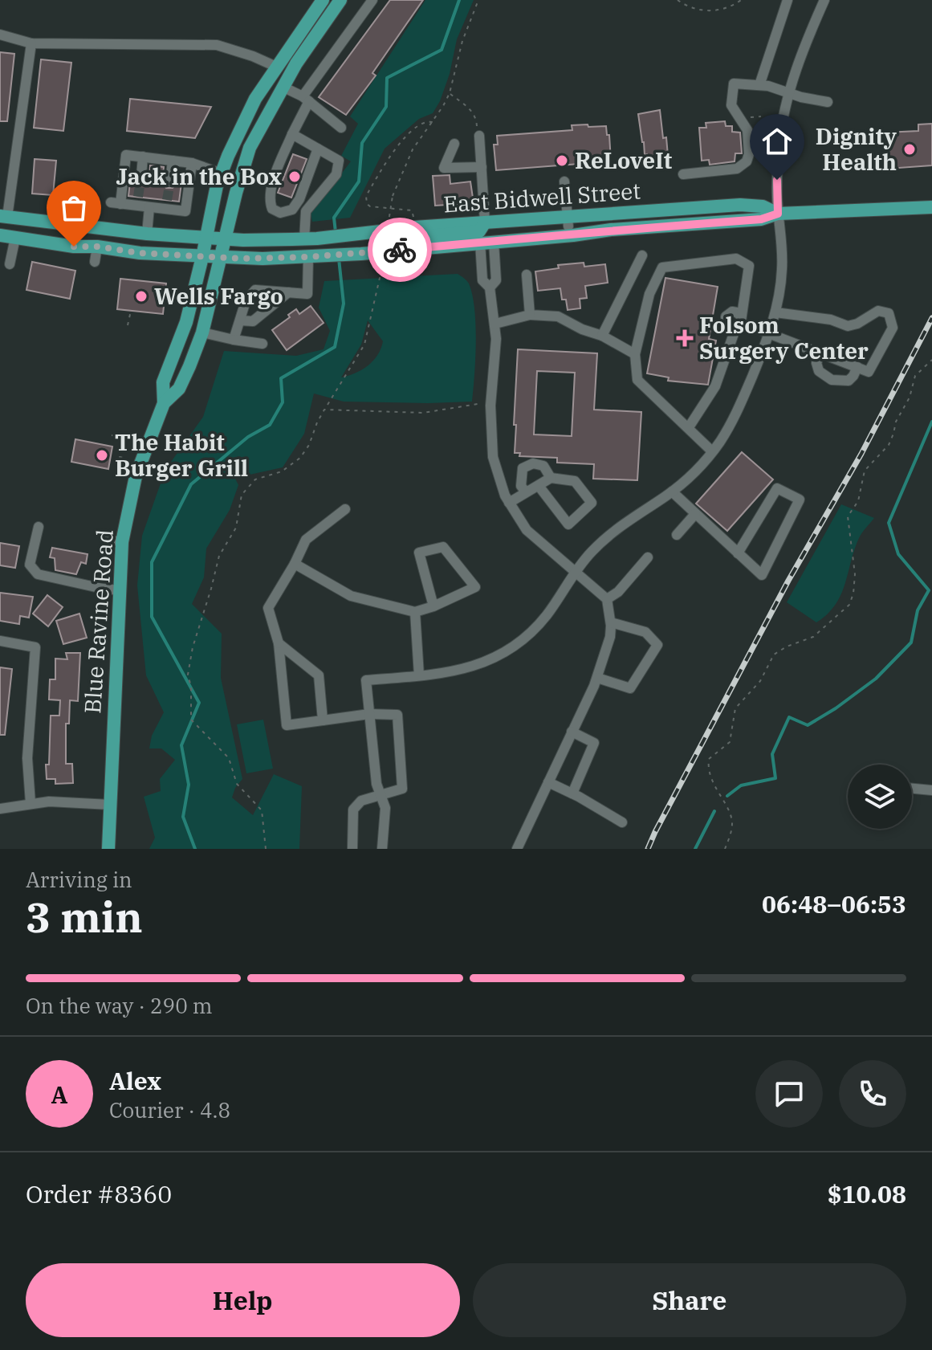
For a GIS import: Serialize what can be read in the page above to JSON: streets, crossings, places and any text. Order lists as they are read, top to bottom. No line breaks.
{"streets":{"main road":["East Bidwell Street","Blue Ravine Road"]},"crossings":[["East Bidwell Street","Blue Ravine Road"]],"places":{"other":["Dignity Health","ReLoveIt","Jack in the Box","Wells Fargo","The Habit Burger Grill"],"health":["Folsom Surgery Center"]},"page":{"heading":["3 min","Arriving in","06:48–06:53"],"panel":["Alex","Courier · 4.8","Order #8360","$10.08"],"bar":"On the way · 290 m","round":"A","buttons":["Help","Share"]}}
